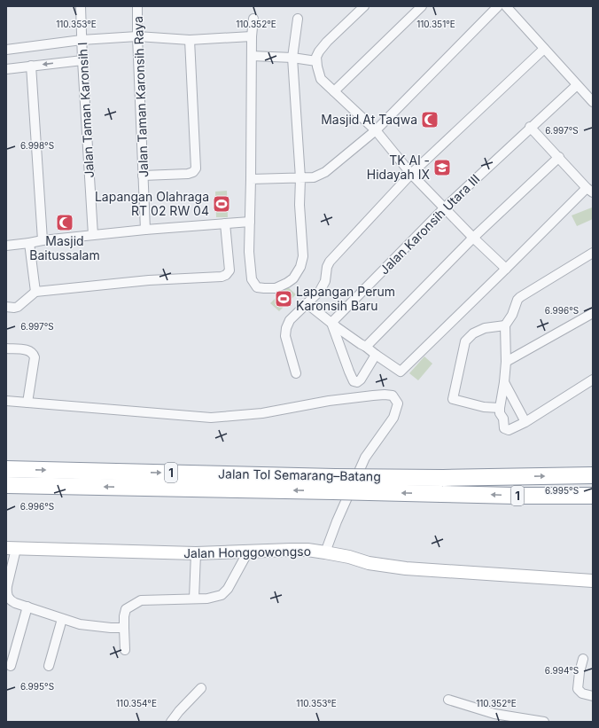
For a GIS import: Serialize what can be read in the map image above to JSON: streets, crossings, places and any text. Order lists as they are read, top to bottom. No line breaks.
{"streets":{"highway":["1","Jalan Tol Semarang–Batang"],"street":["Jalan Taman Karonsih Raya","Jalan Taman Karonsih I","Jalan Karonsih Utara III","Jalan Honggowongso"]},"places":{"mosque":["Masjid At Taqwa","Masjid Baitussalam"],"school or university":["TK Al - Hidayah IX"],"sports":["Lapangan Olahraga RT 02 RW 04","Lapangan Perum Karonsih Baru"]},"coordinates":["110.351°E","110.353°E","110.352°E","6.997°S","6.998°S","6.996°S","6.995°S","6.994°S","110.354°E"]}
